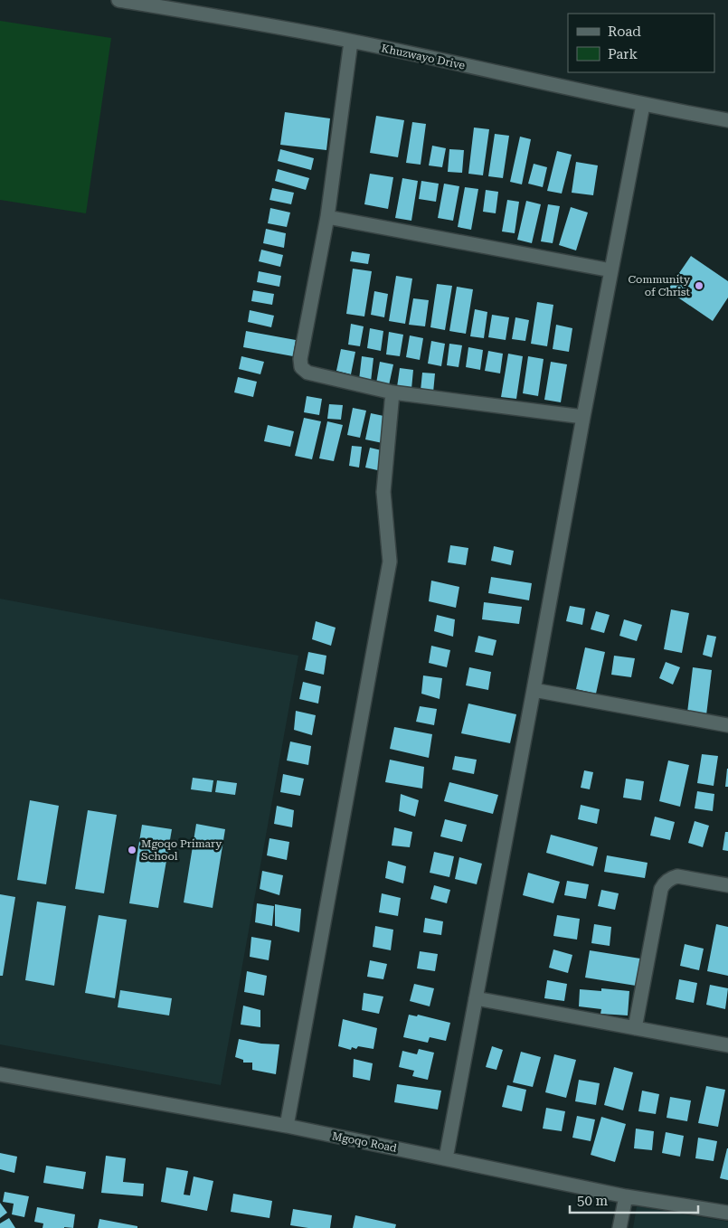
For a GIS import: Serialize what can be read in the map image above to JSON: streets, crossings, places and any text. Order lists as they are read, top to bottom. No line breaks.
{"streets":{"street":["Khuzwayo Drive","Mgoqo Road"]},"places":["Community of Christ","Mgoqo Primary School"],"legend":["Road","Park"],"scale_bar":"50 m"}
